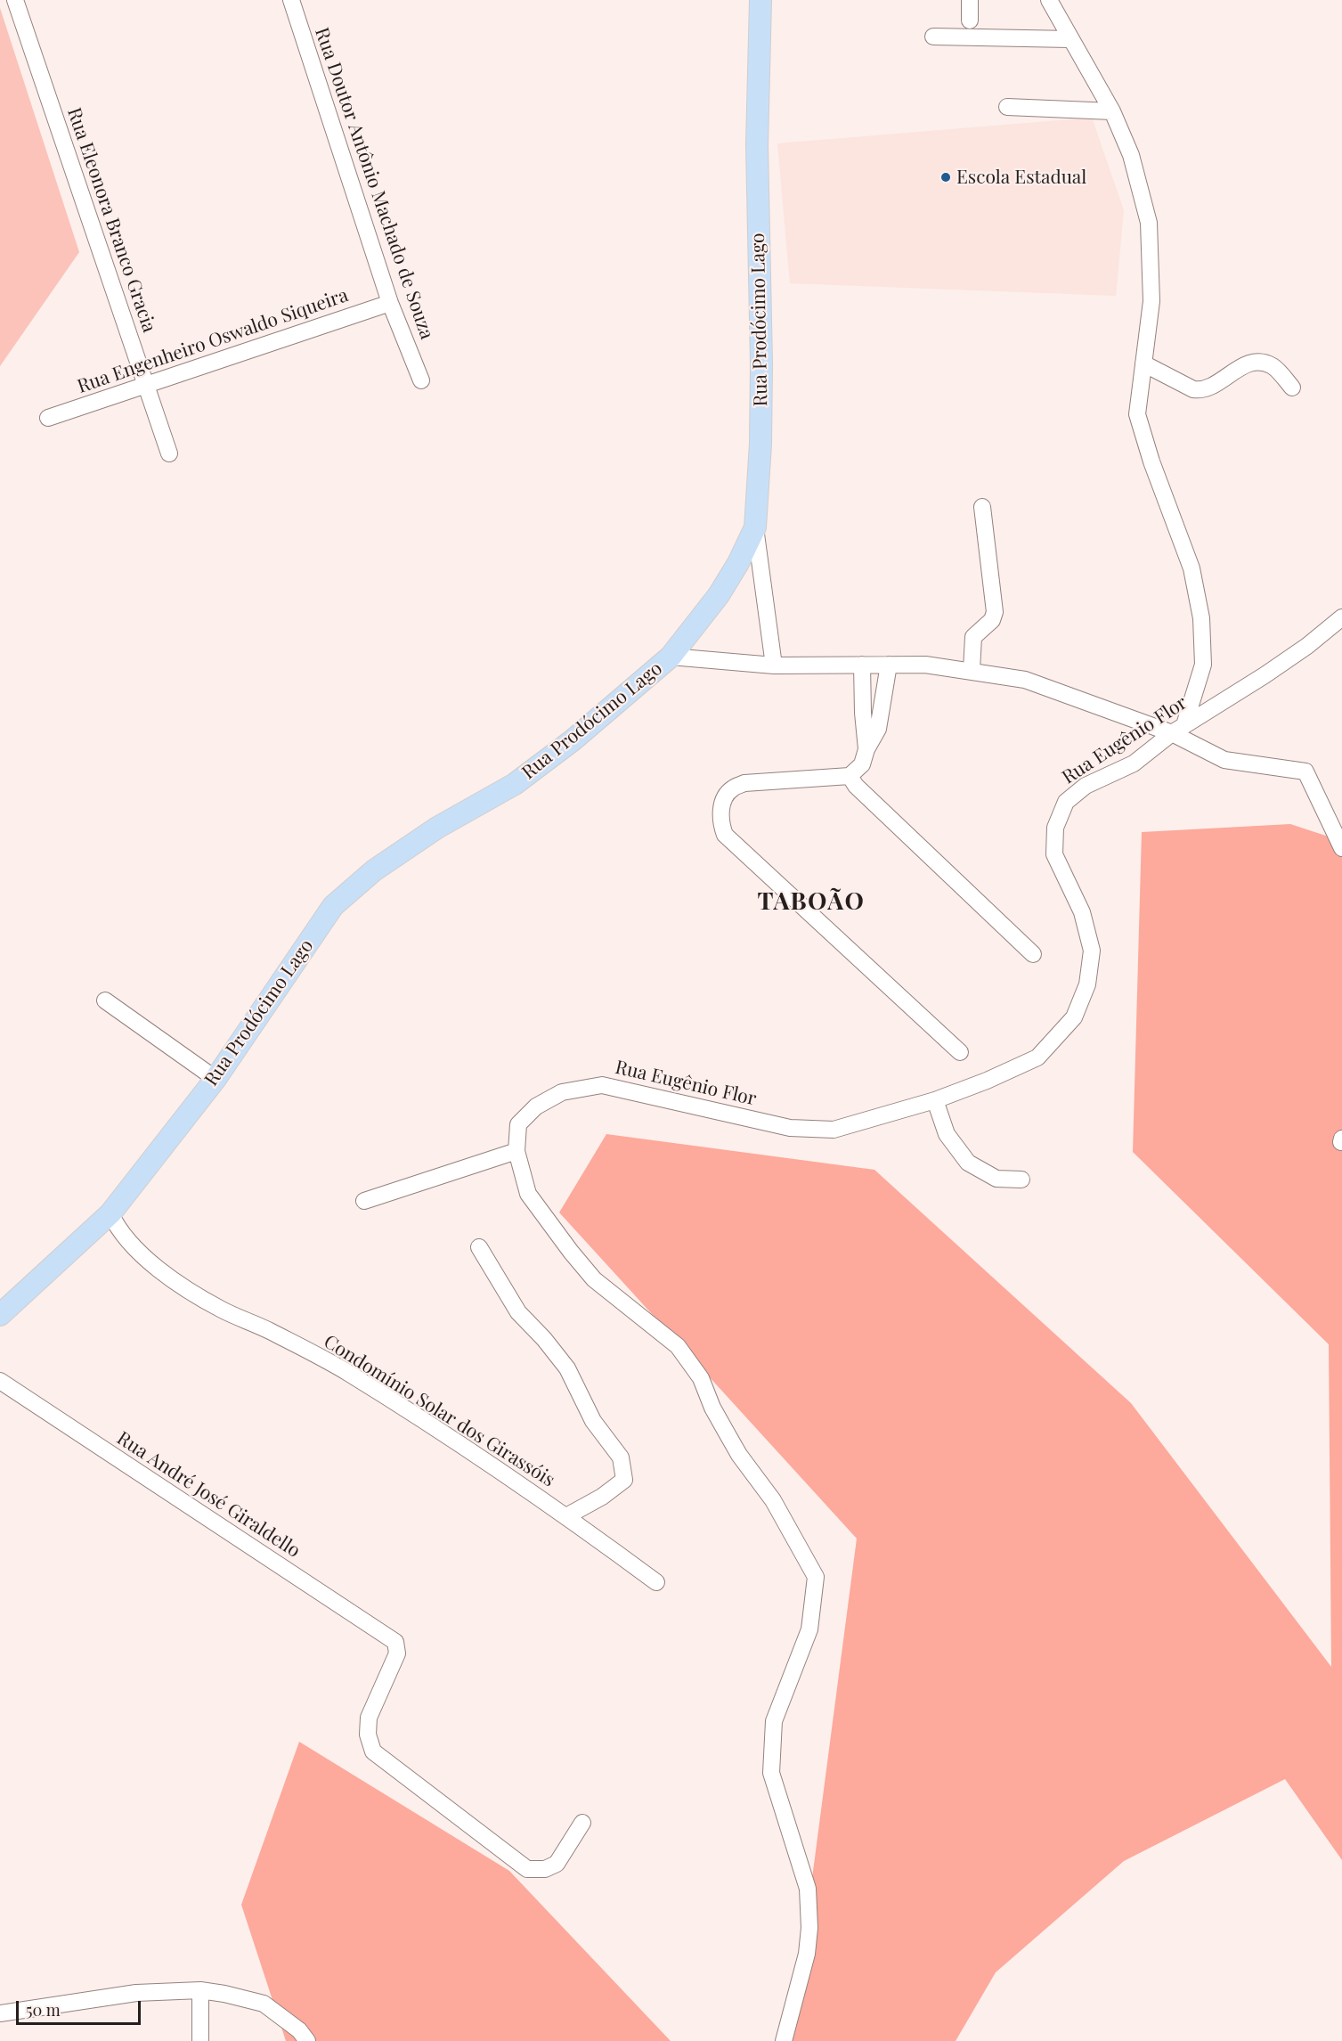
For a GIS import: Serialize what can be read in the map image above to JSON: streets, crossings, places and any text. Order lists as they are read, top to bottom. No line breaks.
{"streets":{"main road":["Rua Prodócimo Lago"],"street":["Rua Doutor Antônio Machado de Souza","Rua Eleonora Branco Gracia","Rua Engenheiro Oswaldo Siqueira","Rua Eugênio Flor","Condomínio Solar dos Girassóis","Rua André José Giraldello"]},"crossings":[["Rua Doutor Antônio Machado de Souza","Rua Engenheiro Oswaldo Siqueira"],["Rua Eleonora Branco Gracia","Rua Engenheiro Oswaldo Siqueira"],["Rua Prodócimo Lago","Condomínio Solar dos Girassóis"]],"districts":["TABOÃO"],"places":["Escola Estadual"],"scale_bar":"50 m"}
